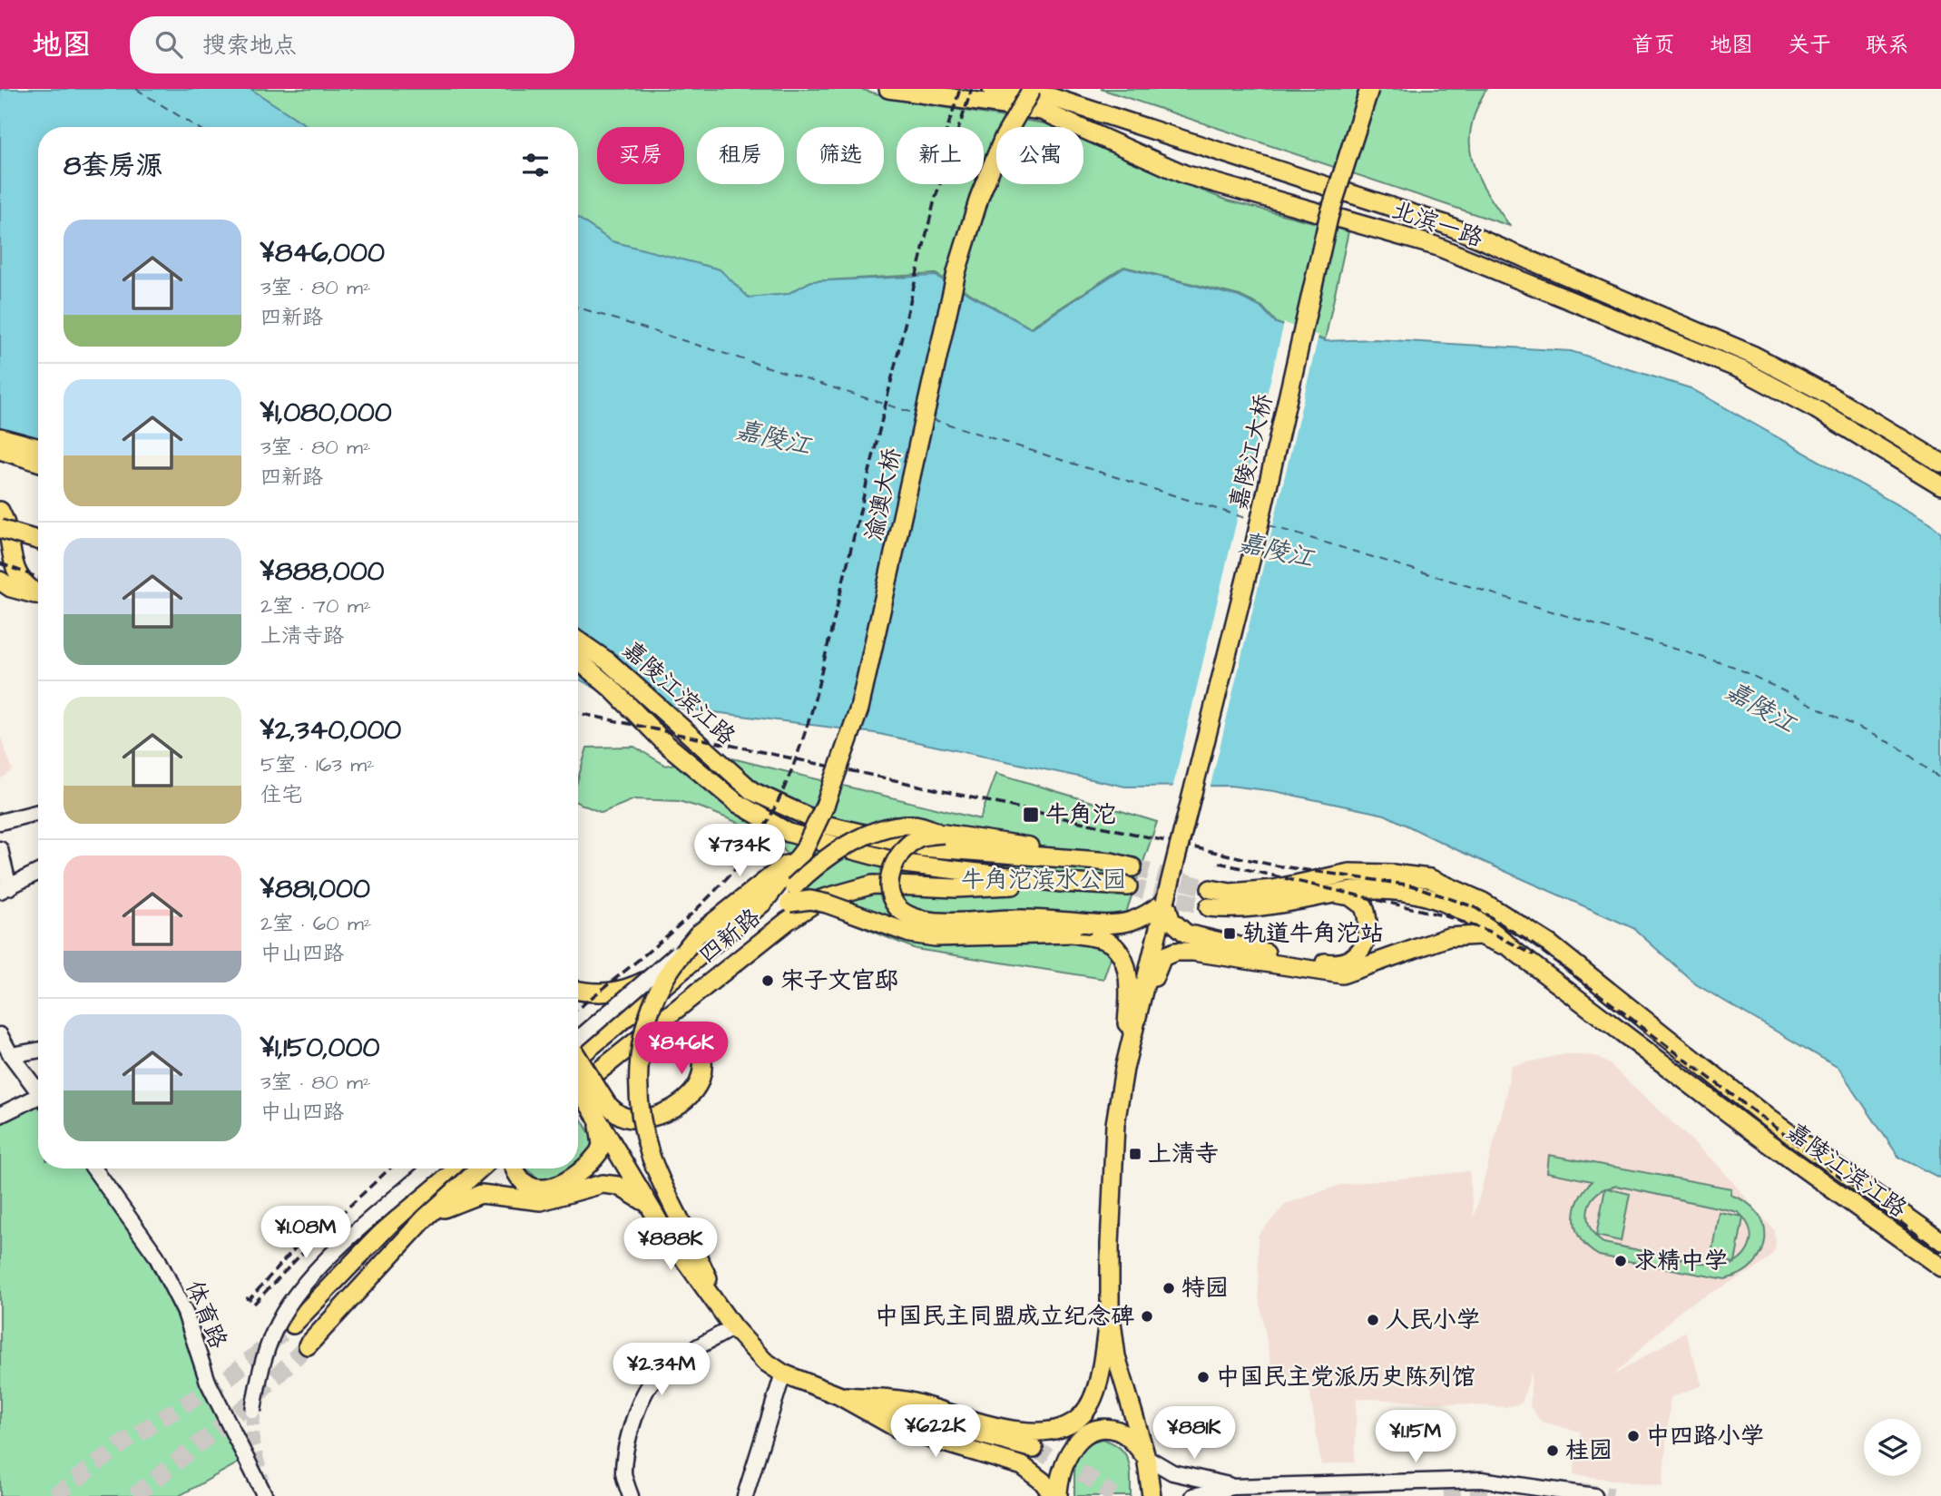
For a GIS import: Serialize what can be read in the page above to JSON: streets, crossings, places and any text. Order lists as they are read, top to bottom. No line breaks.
{"streets":{"main road":["北滨一路","嘉陵江大桥","渝澳大桥","嘉陵江滨江路","四新路"],"street":["体育路"]},"crossings":[["北滨一路","渝澳大桥"],["嘉陵江滨江路","四新路"]],"water":["嘉陵江"],"parks":["牛角沱滨水公园"],"places":{"transit":["牛角沱","轨道牛角沱站","上清寺"],"other":["宋子文官邸","求精中学","特园","中国民主同盟成立纪念碑","人民小学","中国民主党派历史陈列馆","中四路小学","桂园"]},"page":{"header":"地图","search":"搜索地点","nav":["首页","地图","关于","联系"],"chip":["买房","租房","筛选","新上","公寓"],"heading":"8套房源","list":[{"name":"¥846,000","note":"3室 · 80 m² · 四新路"},{"name":"¥1,080,000","note":"3室 · 80 m² · 四新路"},{"name":"¥888,000","note":"2室 · 70 m² · 上清寺路"},{"name":"¥2,340,000","note":"5室 · 163 m² · 住宅"},{"name":"¥881,000","note":"2室 · 60 m² · 中山四路"},{"name":"¥1,150,000","note":"3室 · 80 m² · 中山四路"}],"price":["¥734K","¥846K","¥1.08M","¥888K","¥2.34M","¥622K","¥881K","¥1.15M"]}}
